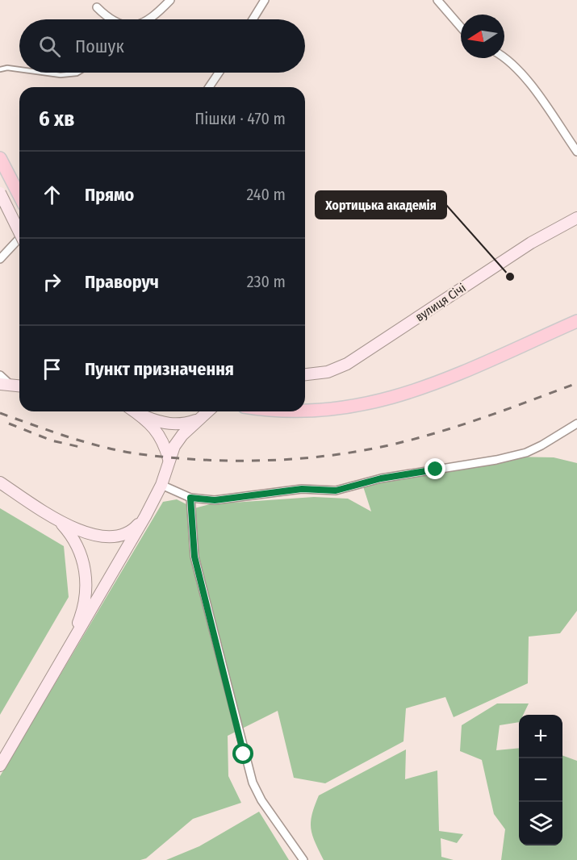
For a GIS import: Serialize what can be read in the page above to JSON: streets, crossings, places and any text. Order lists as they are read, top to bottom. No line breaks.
{"streets":{"main road":["вулиця Січі"]},"places":["Хортицька академія"],"north":"left","page":{"search":"Пошук","heading":["6 хв","Пішки · 470 m"],"list":[["Прямо","240 m"],["Праворуч","230 m"],"Пункт призначення"],"map_buttons":["+","−"]}}
